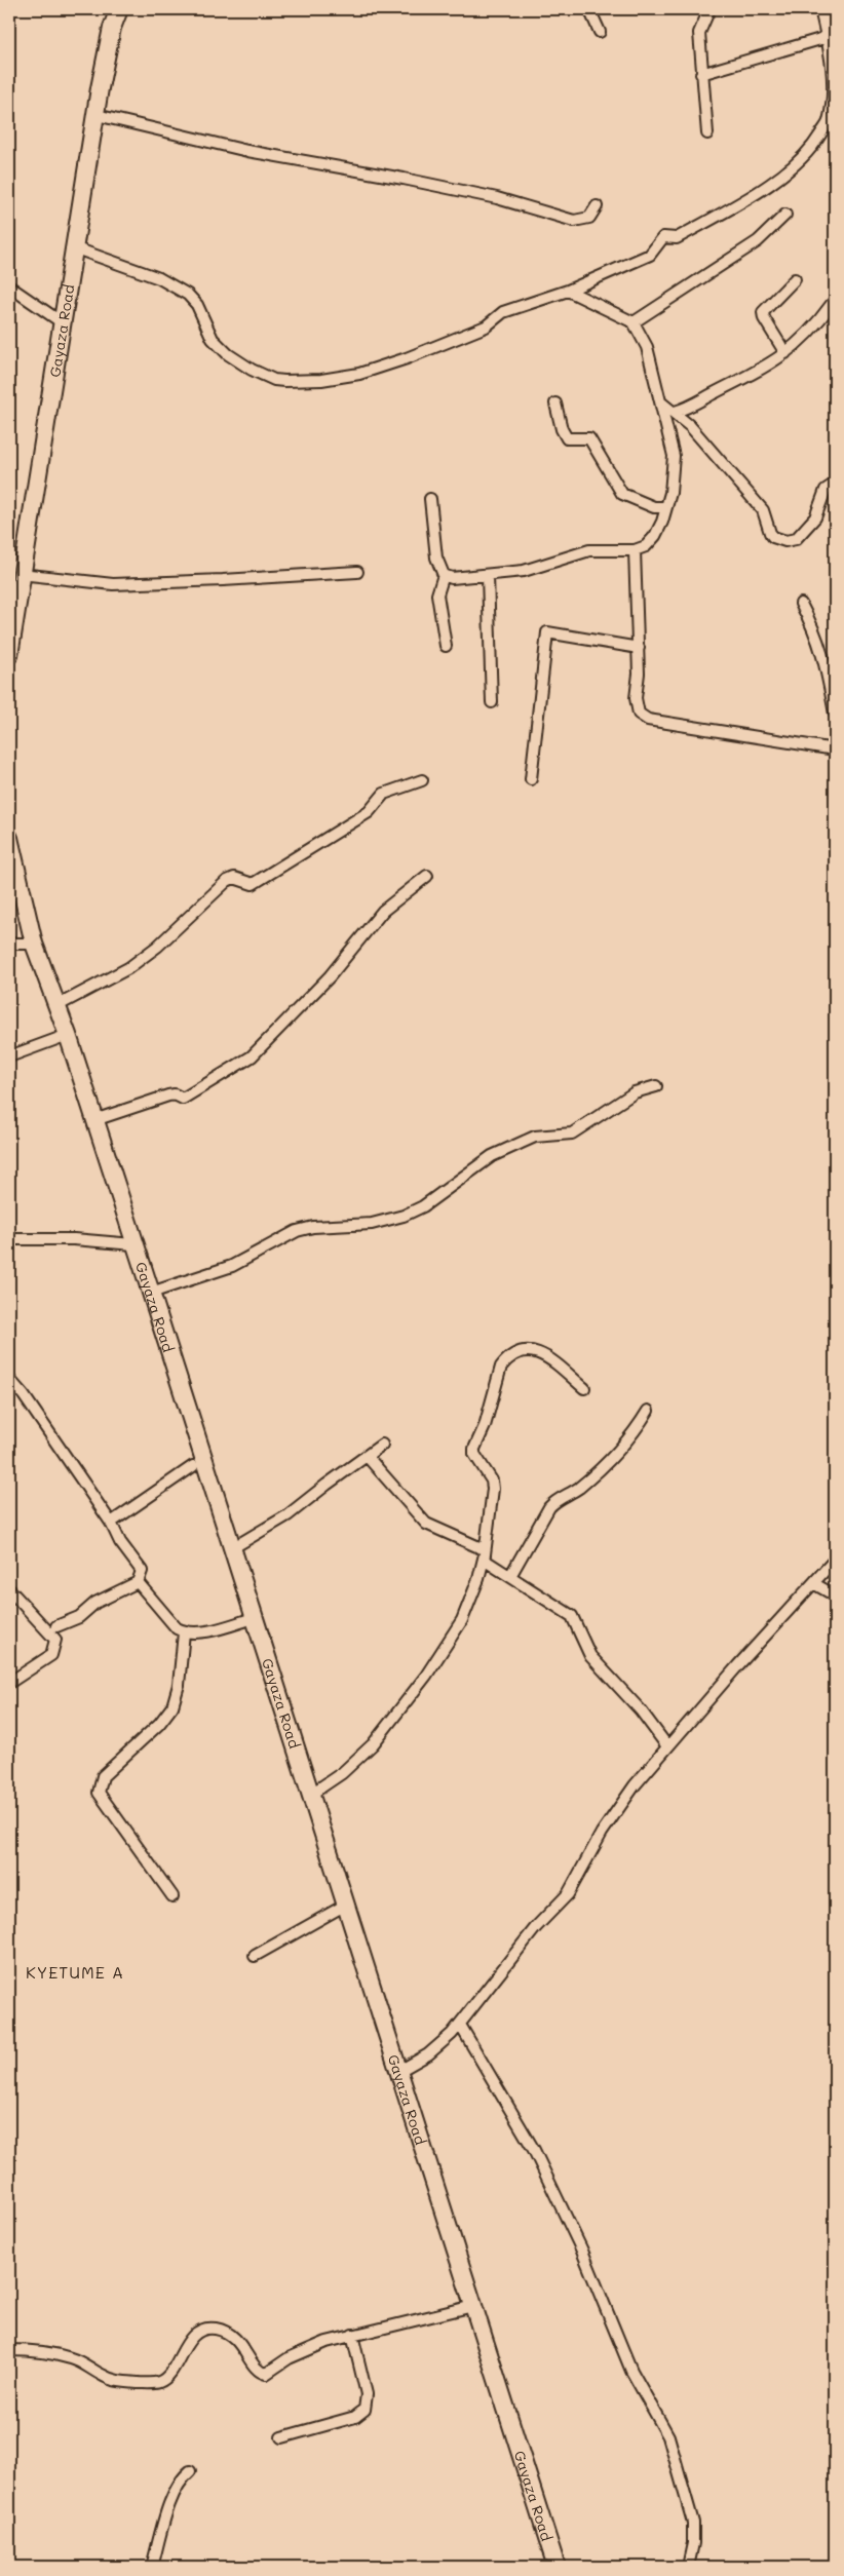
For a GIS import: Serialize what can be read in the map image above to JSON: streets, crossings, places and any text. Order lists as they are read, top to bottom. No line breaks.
{"streets":{"main road":["Gayaza Road"]},"districts":["KYETUME A"]}
